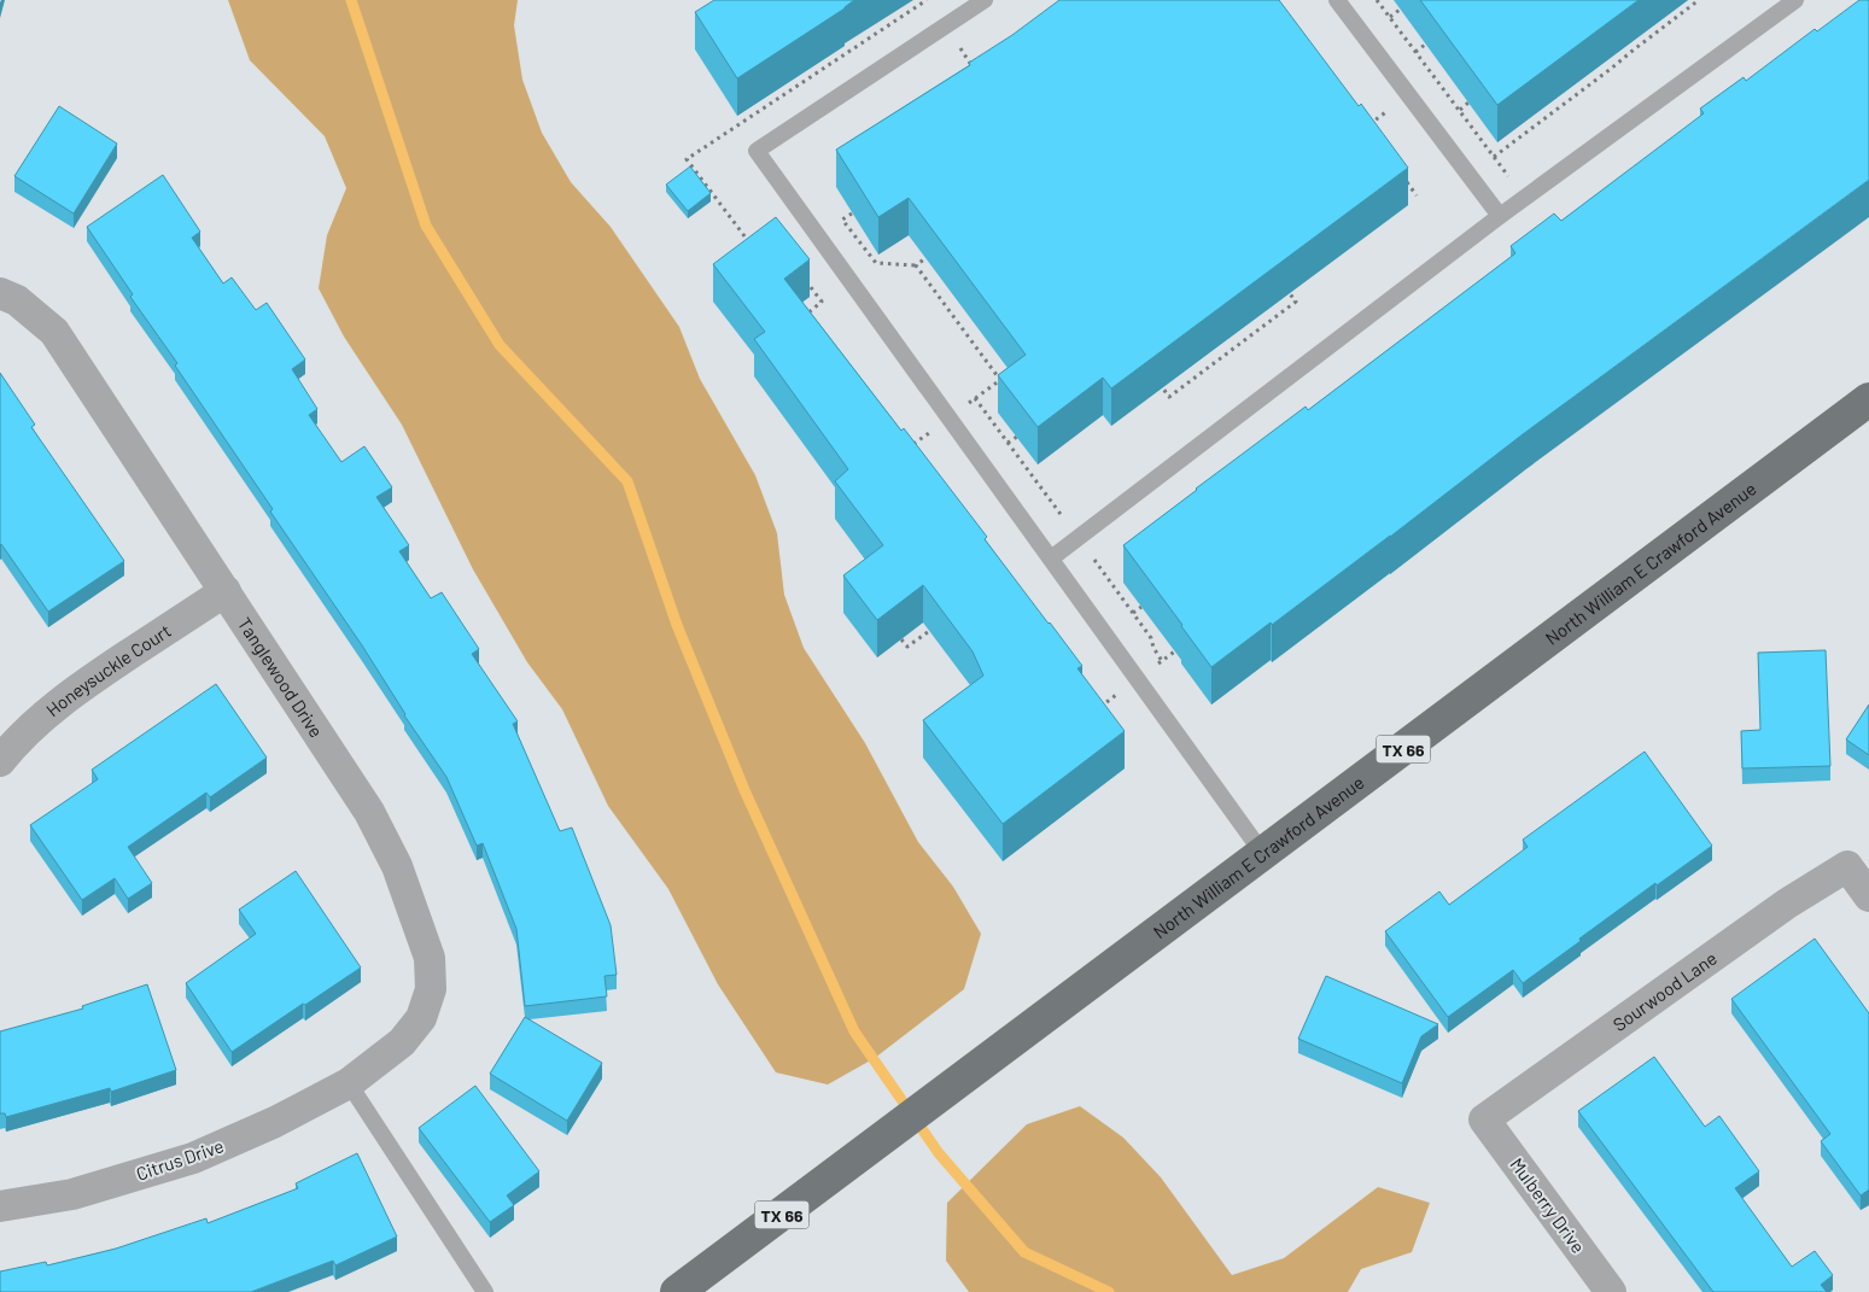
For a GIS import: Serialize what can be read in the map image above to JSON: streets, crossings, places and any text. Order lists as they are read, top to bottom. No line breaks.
{"streets":{"main road":["North William E Crawford Avenue","TX 66"],"street":["Honeysuckle Court","Tanglewood Drive","Sourwood Lane","Citrus Drive","Mulberry Drive"]},"crossings":[["Honeysuckle Court","Tanglewood Drive"],["Tanglewood Drive","Citrus Drive"],["Sourwood Lane","Mulberry Drive"]]}
